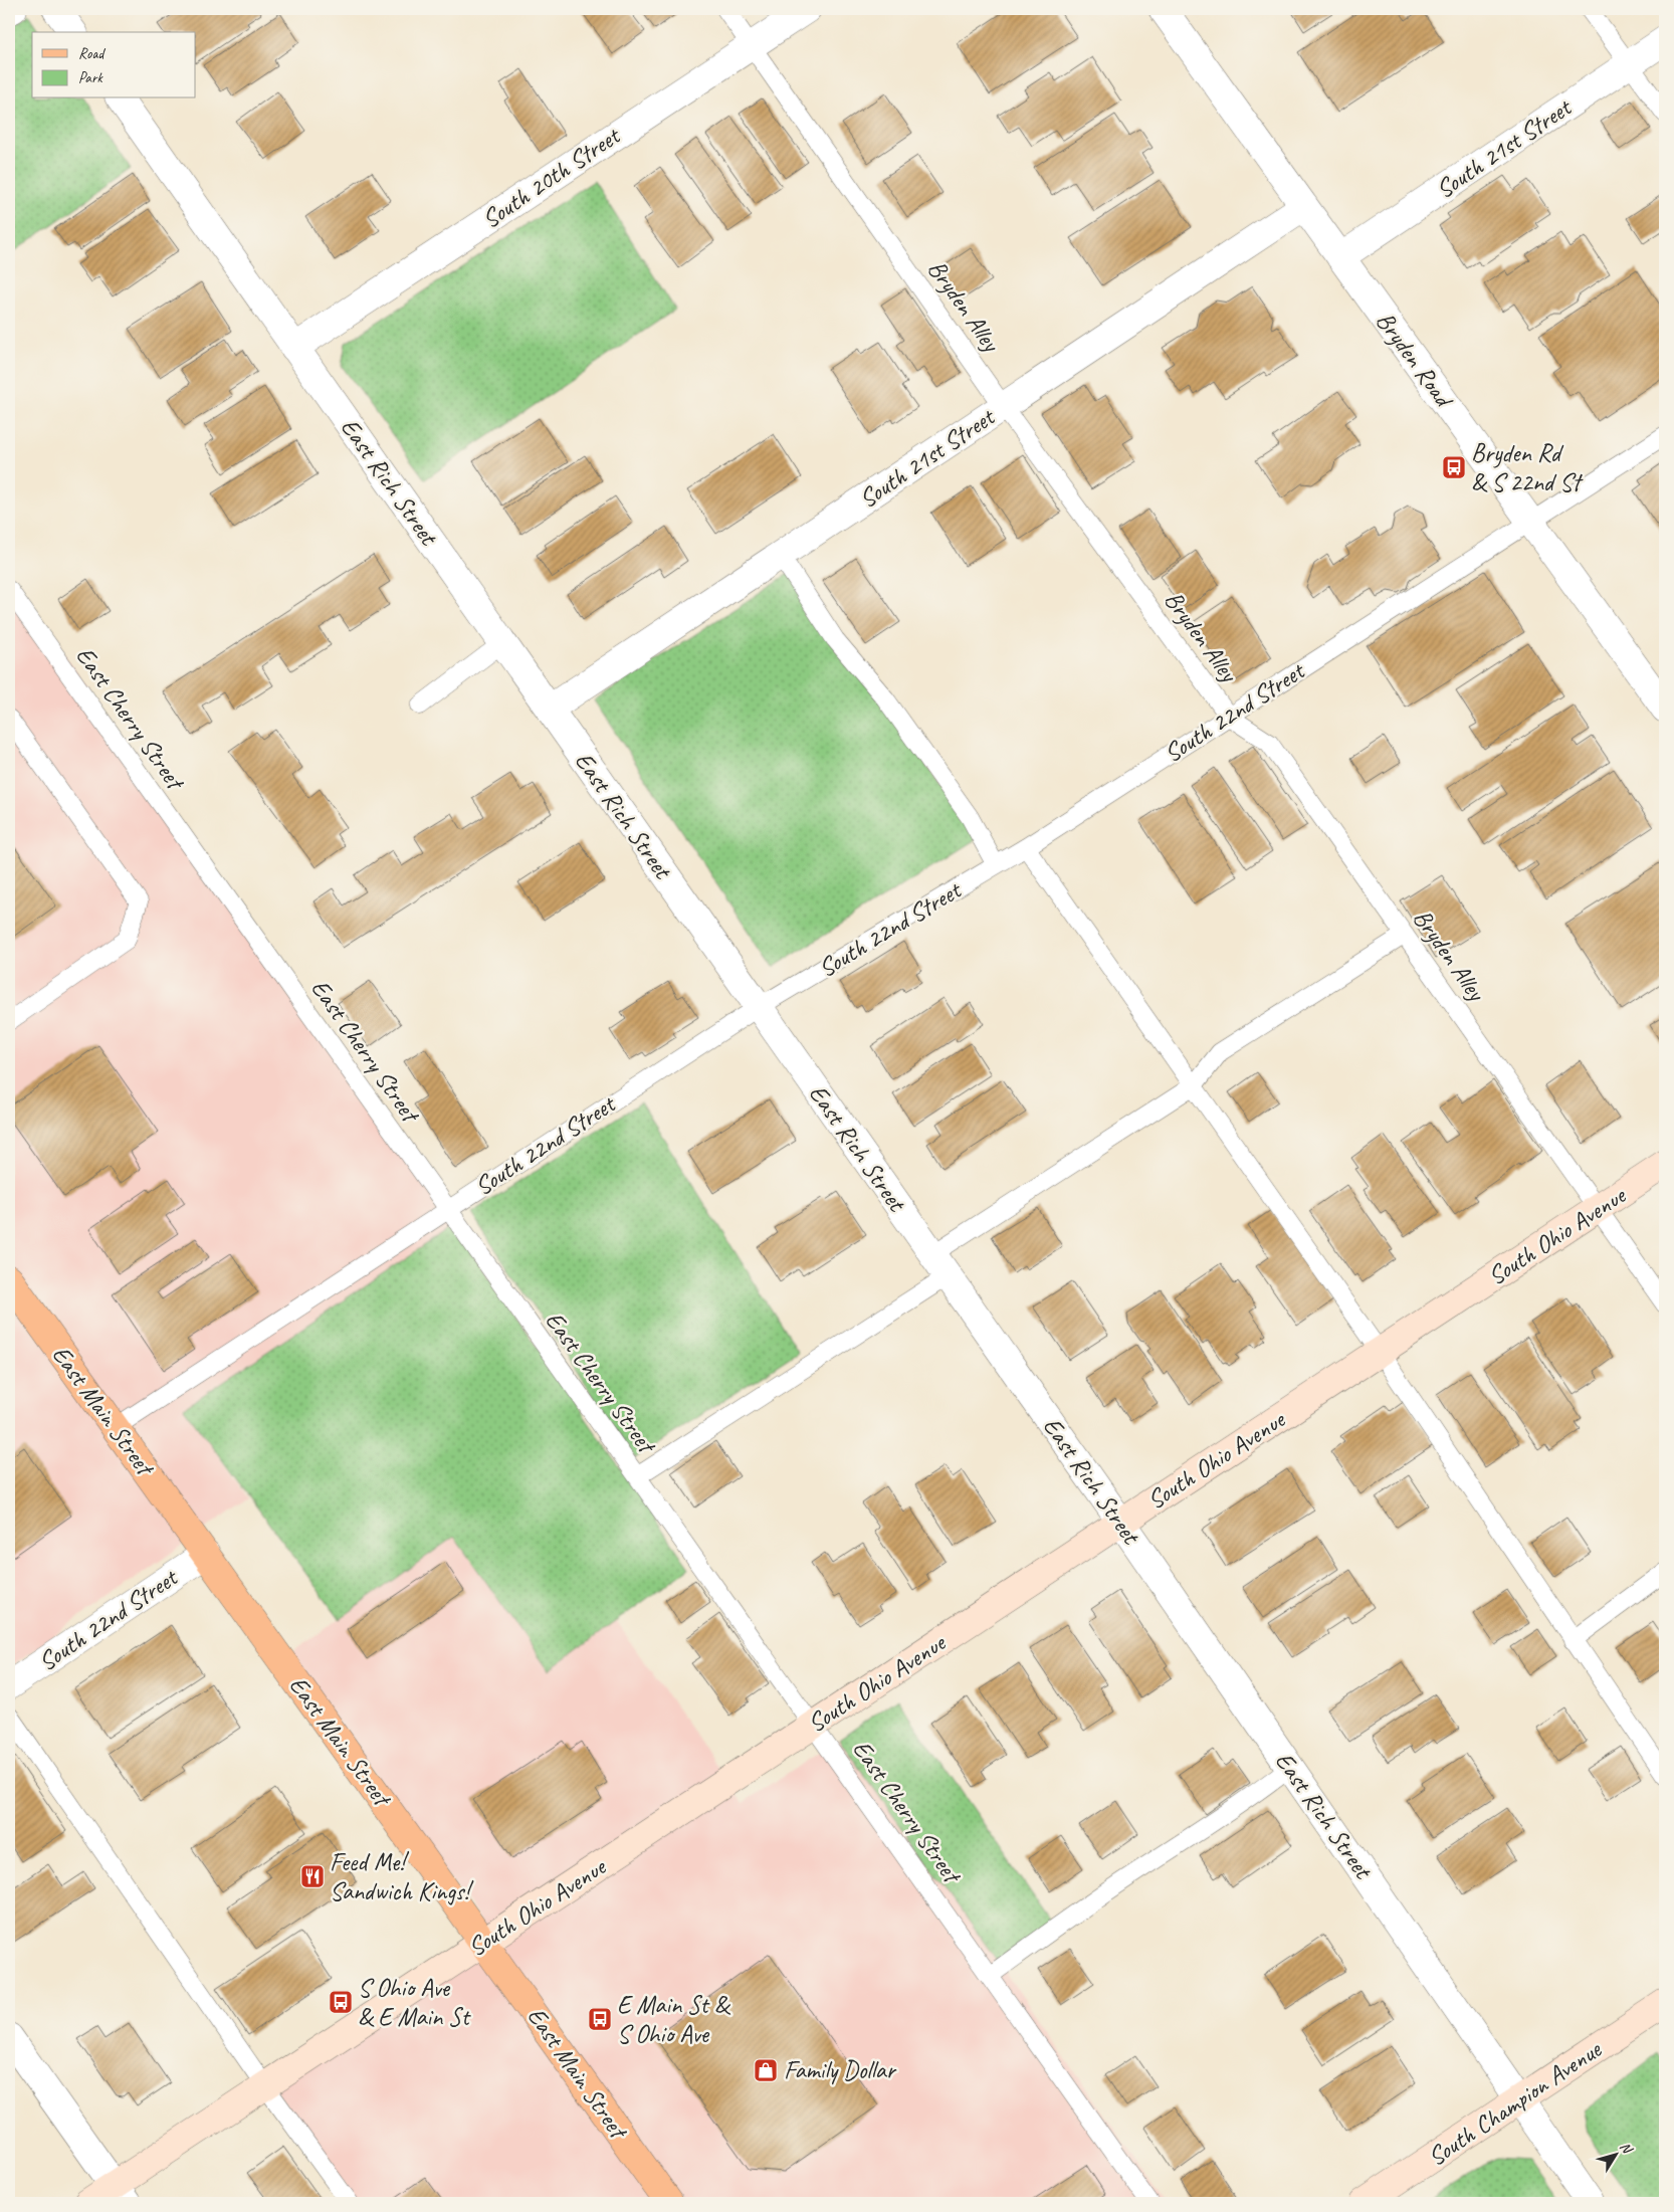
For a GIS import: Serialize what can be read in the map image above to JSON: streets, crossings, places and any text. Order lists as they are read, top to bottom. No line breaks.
{"streets":{"main road":["East Main Street"],"street":["South 21st Street","South 20th Street","Bryden Road","East Rich Street","South 22nd Street","South Ohio Avenue","South Champion Avenue"],"lane":["Bryden Alley","East Cherry Street"]},"crossings":[["South 21st Street","Bryden Alley"],["South 21st Street","Bryden Road"],["South 21st Street","East Rich Street"],["South 20th Street","Bryden Alley"],["South 20th Street","East Rich Street"],["Bryden Alley","South 22nd Street"],["Bryden Alley","South Ohio Avenue"],["Bryden Road","South 22nd Street"],["East Rich Street","South 22nd Street"],["East Rich Street","South Ohio Avenue"],["East Rich Street","South Champion Avenue"],["South 22nd Street","East Cherry Street"],["South 22nd Street","East Main Street"],["East Cherry Street","South Ohio Avenue"],["South Ohio Avenue","East Main Street"]],"places":{"bus stop":["Bryden Rd & S 22nd St","S Ohio Ave & E Main St","E Main St & S Ohio Ave"],"restaurant":["Feed Me! Sandwich Kings!"],"shop":["Family Dollar"]},"legend":["Road","Park"],"north":"top right"}
